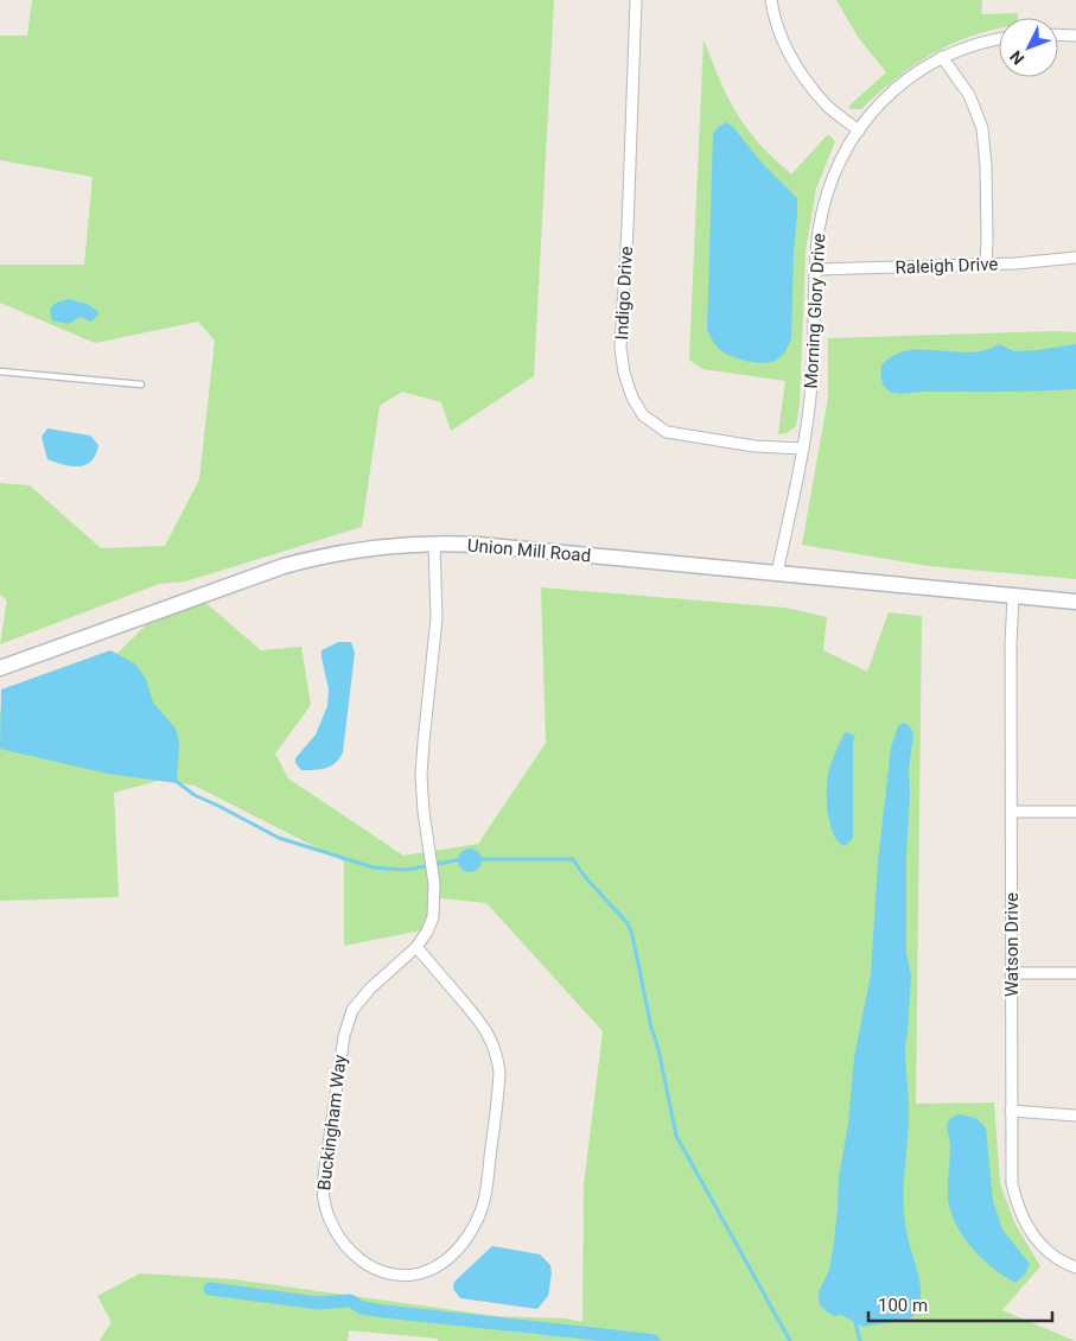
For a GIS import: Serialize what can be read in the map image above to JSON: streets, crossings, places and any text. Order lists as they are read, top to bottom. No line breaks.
{"streets":{"street":["Raleigh Drive","Indigo Drive","Morning Glory Drive","Union Mill Road","Watson Drive","Buckingham Way"]},"crossings":[["Raleigh Drive","Morning Glory Drive"],["Indigo Drive","Morning Glory Drive"],["Morning Glory Drive","Union Mill Road"],["Union Mill Road","Watson Drive"],["Union Mill Road","Buckingham Way"]],"scale_bar":"100 m","north":"bottom left"}
